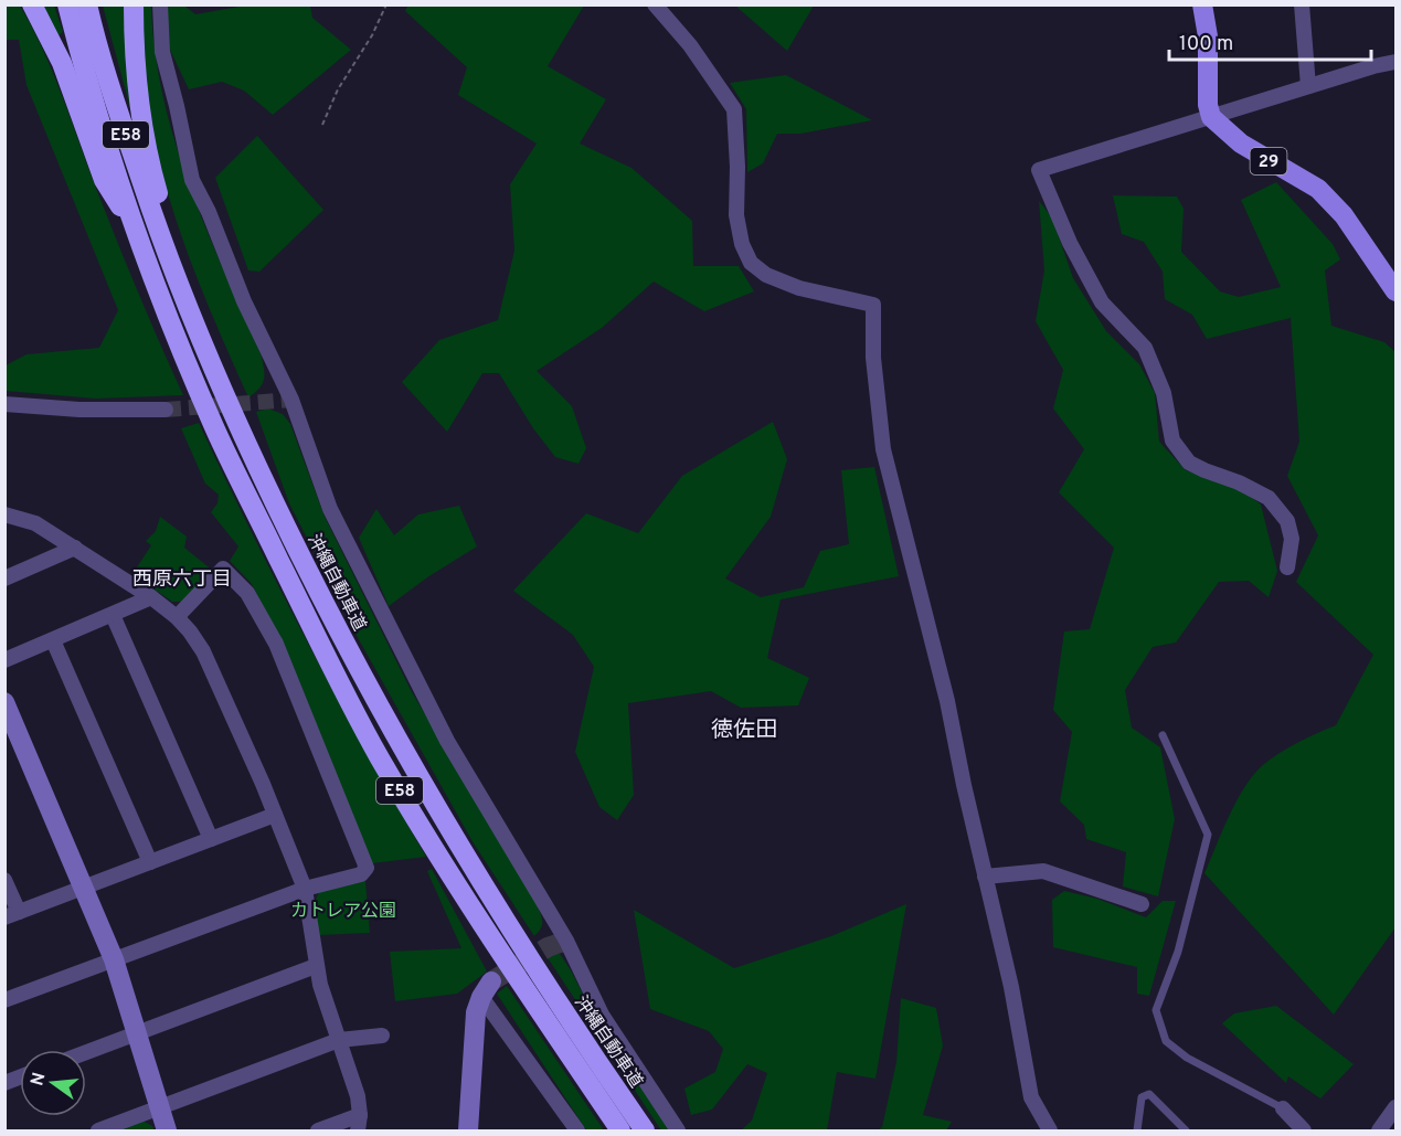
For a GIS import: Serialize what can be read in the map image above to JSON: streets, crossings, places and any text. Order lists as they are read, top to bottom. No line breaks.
{"streets":{"highway":["E58","沖縄自動車道"],"main road":["29"]},"districts":["西原六丁目","徳佐田"],"parks":["カトレア公園"],"scale_bar":"100 m","north":"left"}
